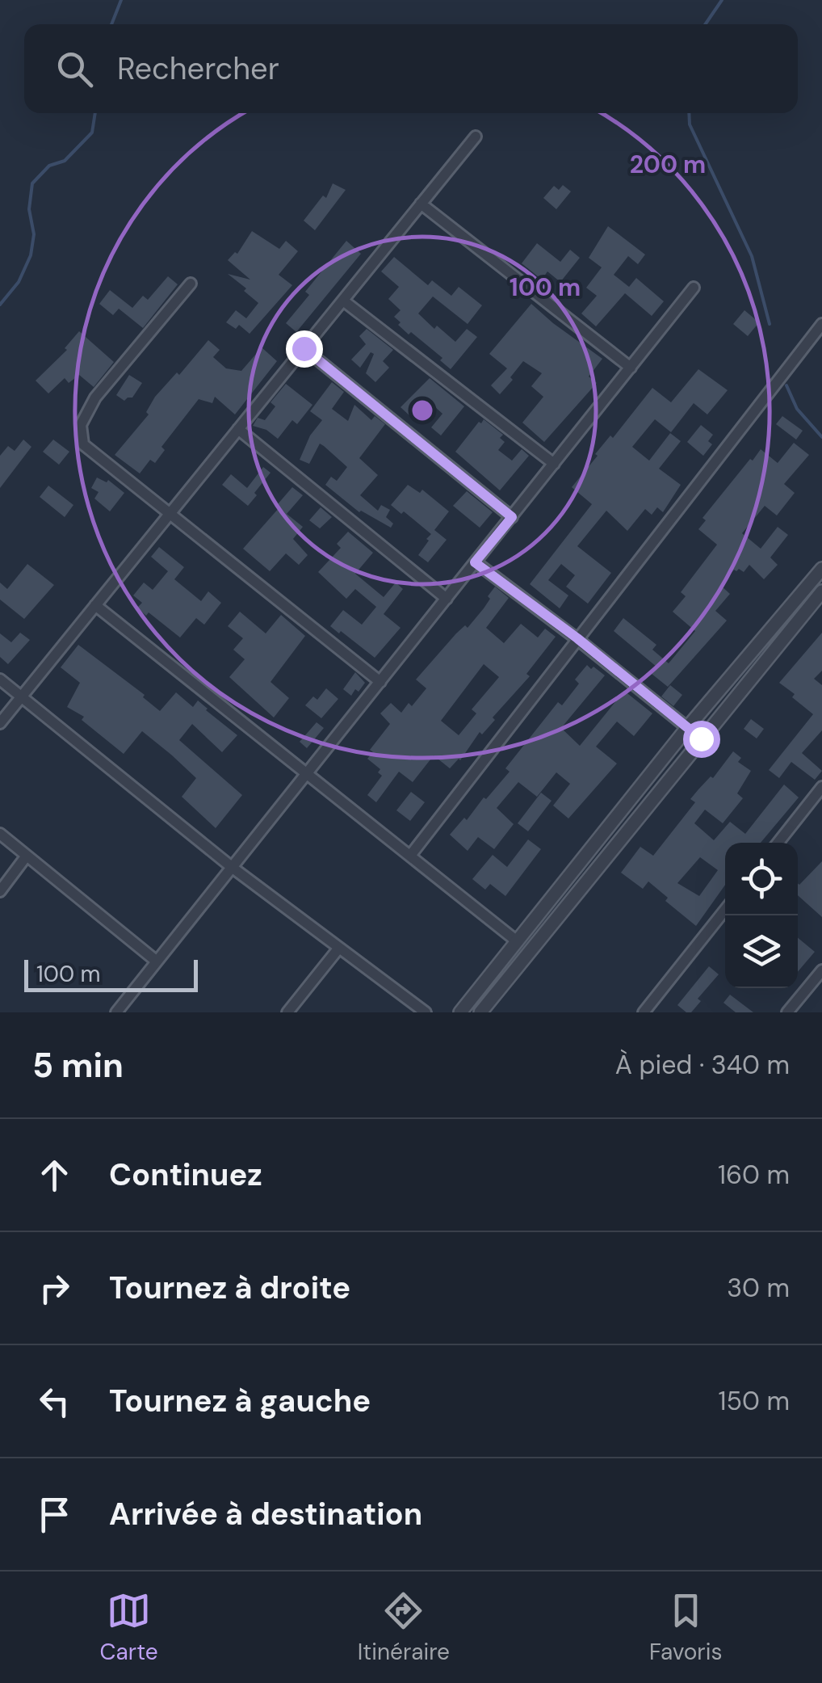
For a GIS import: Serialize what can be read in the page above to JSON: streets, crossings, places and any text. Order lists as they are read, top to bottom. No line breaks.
{"scale_bar":"100 m","page":{"search":"Rechercher","scale":"100 m","heading":["5 min","À pied · 340 m"],"list":[["Continuez","160 m"],["Tournez à droite","30 m"],["Tournez à gauche","150 m"],"Arrivée à destination"],"nav":["Carte","Itinéraire","Favoris"]},"rings":["200 m","100 m"]}
